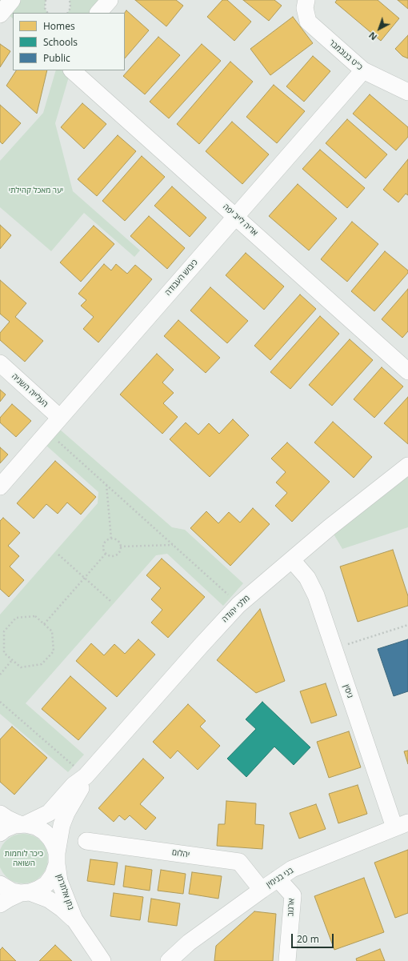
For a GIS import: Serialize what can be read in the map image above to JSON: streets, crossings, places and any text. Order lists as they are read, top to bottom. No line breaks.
{"streets":{"street":["כ\"ט בנובמבר","אריה לייב יפה","כיבוש העבודה","העלייה השניה","מלכי יהודה","גיסין","יהלום","בני בנימין","נתן אלתרמן","ארגוב"]},"crossings":[["כ\"ט בנובמבר","כיבוש העבודה"],["אריה לייב יפה","כיבוש העבודה"],["כיבוש העבודה","העלייה השניה"],["מלכי יהודה","גיסין"],["מלכי יהודה","נתן אלתרמן"],["גיסין","בני בנימין"],["יהלום","בני בנימין"],["בני בנימין","ארגוב"]],"parks":["יער מאכל קהילתי","כיכר לוחמות השואה"],"legend":["Homes","Schools","Public"],"scale_bar":"20 m","north":"bottom left"}
